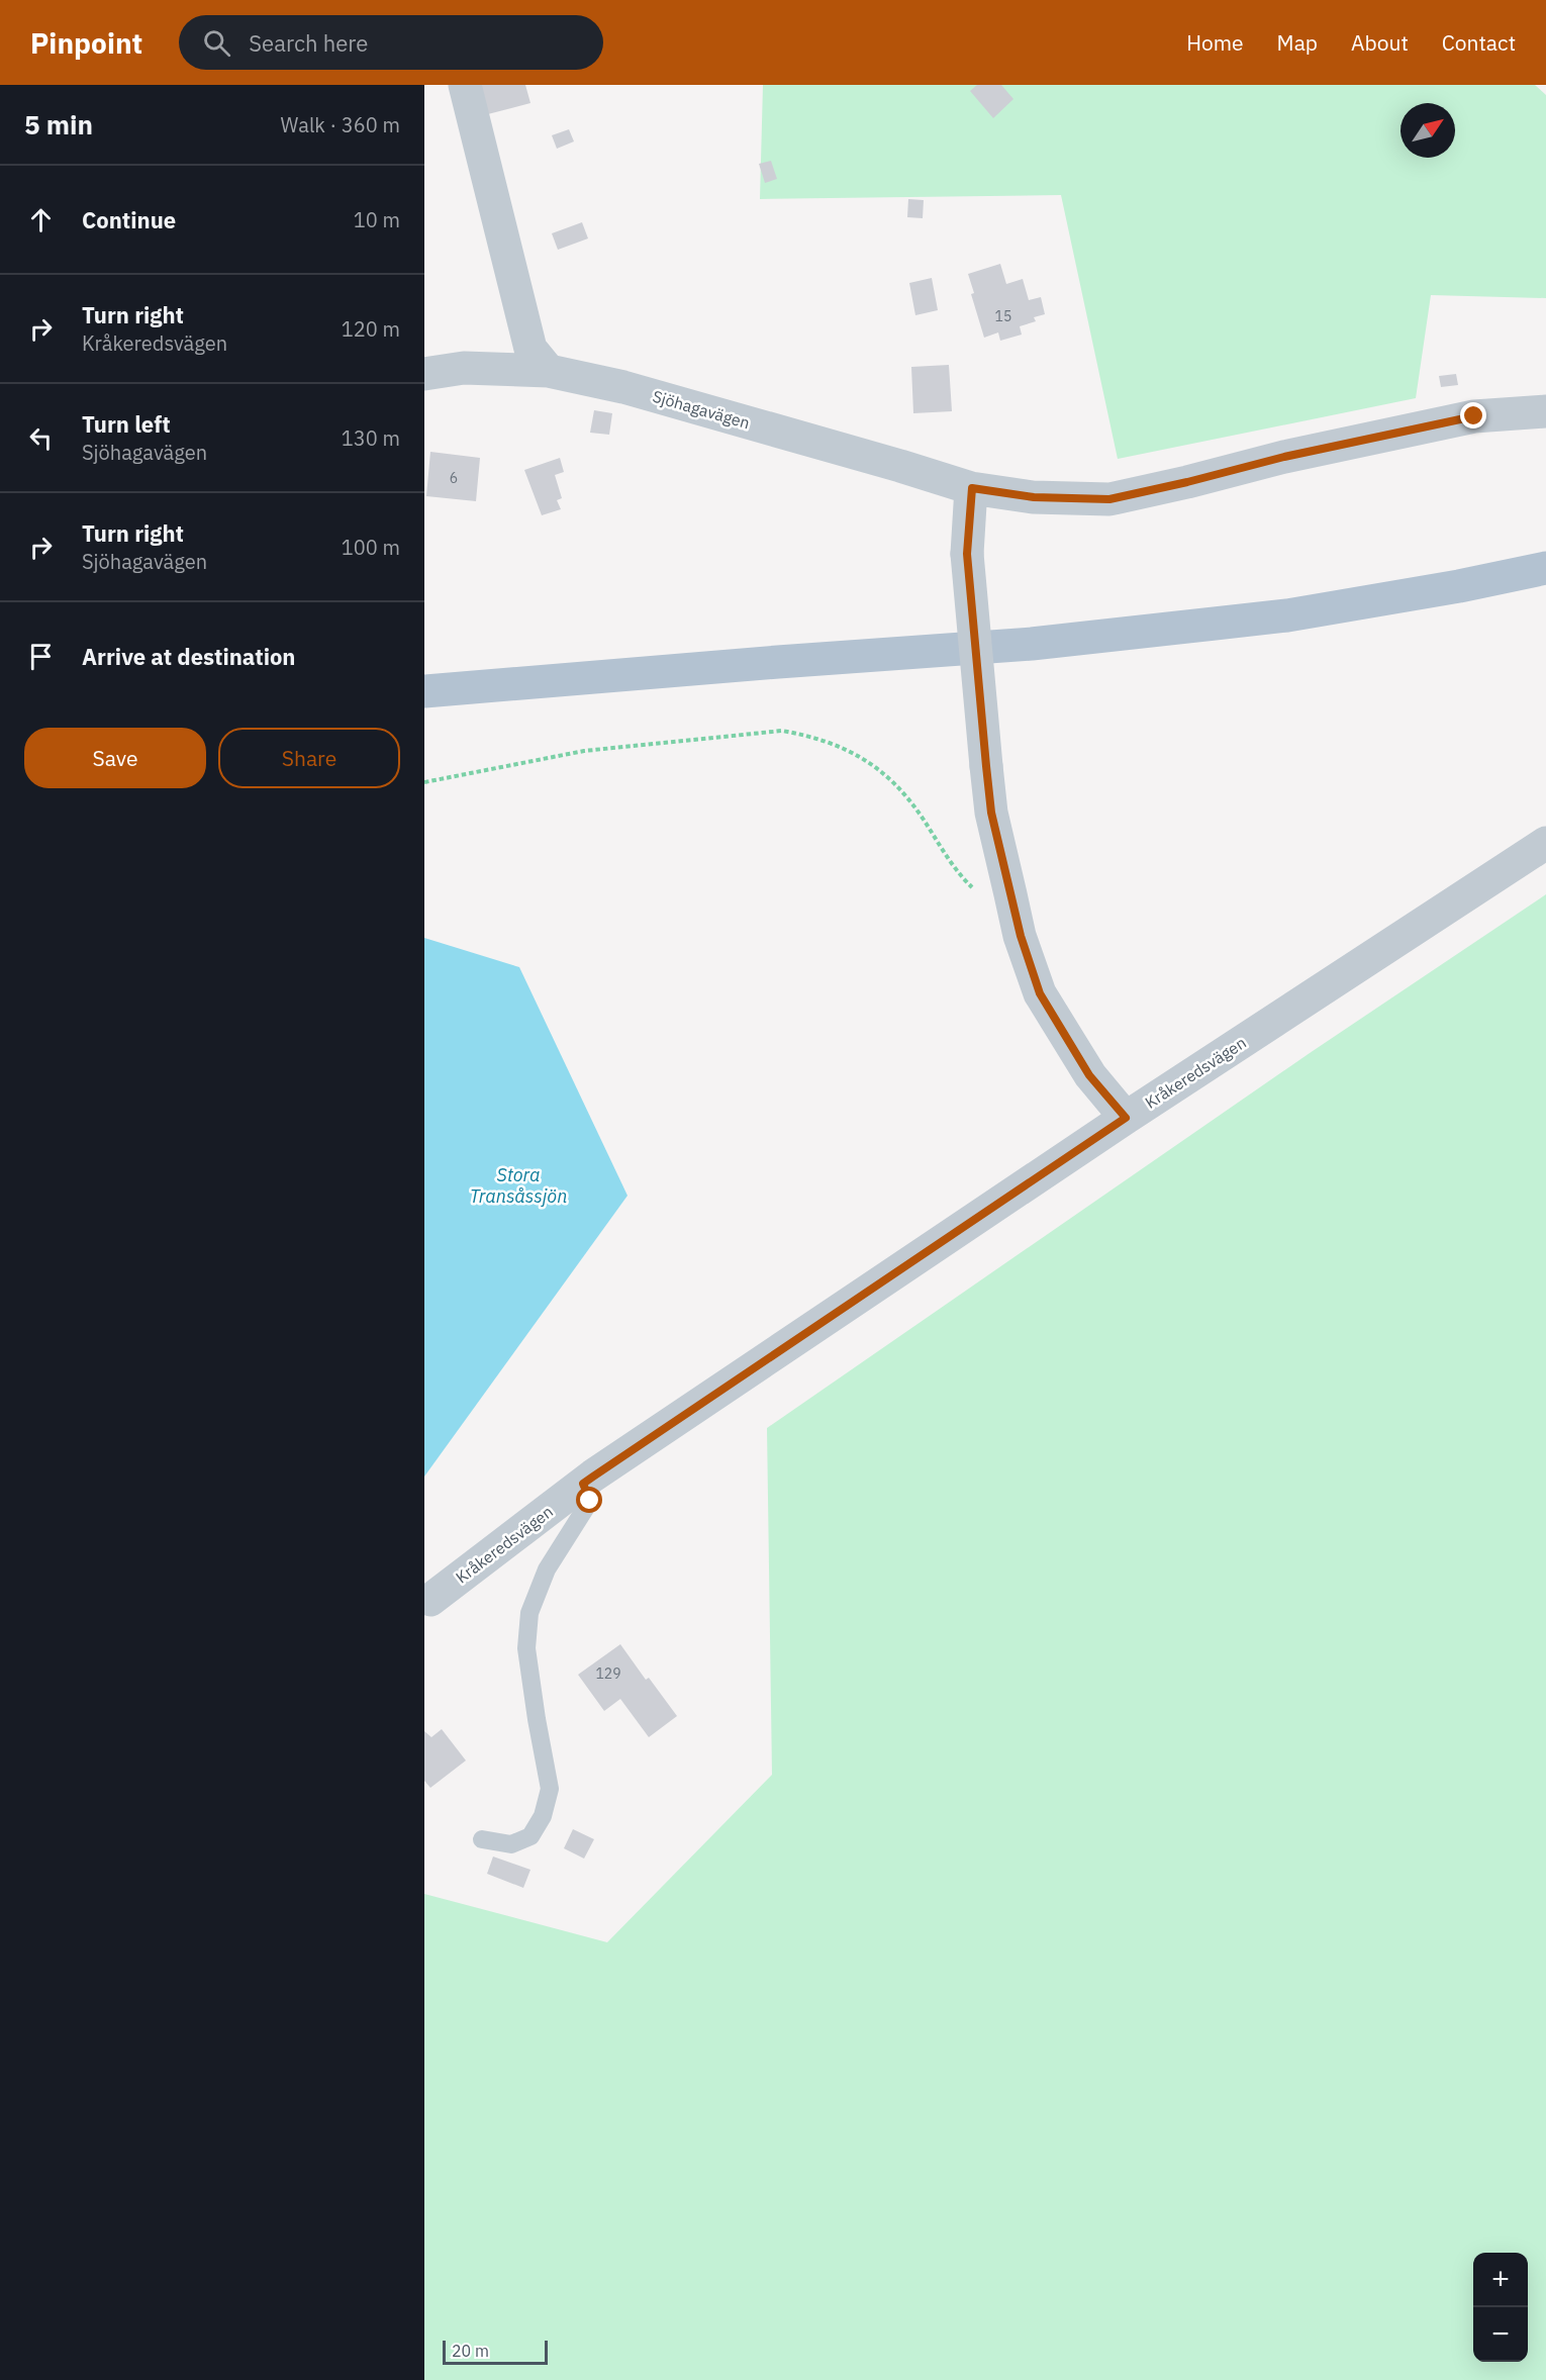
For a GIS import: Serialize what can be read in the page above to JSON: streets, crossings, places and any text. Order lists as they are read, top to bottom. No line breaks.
{"streets":{"street":["Sjöhagavägen","Kråkeredsvägen"]},"water":["Stora Transåssjön"],"house_numbers":["15","6","129"],"scale_bar":"20 m","north":"top right","page":{"header":"Pinpoint","search":"Search here","nav":["Home","Map","About","Contact"],"heading":["5 min","Walk · 360 m"],"list":[["Continue","10 m"],["Turn right","Kråkeredsvägen","120 m"],["Turn left","Sjöhagavägen","130 m"],["Turn right","Sjöhagavägen","100 m"],"Arrive at destination"],"buttons":["Save","Share"],"map_buttons":["+","−"],"scale":"20 m"}}
